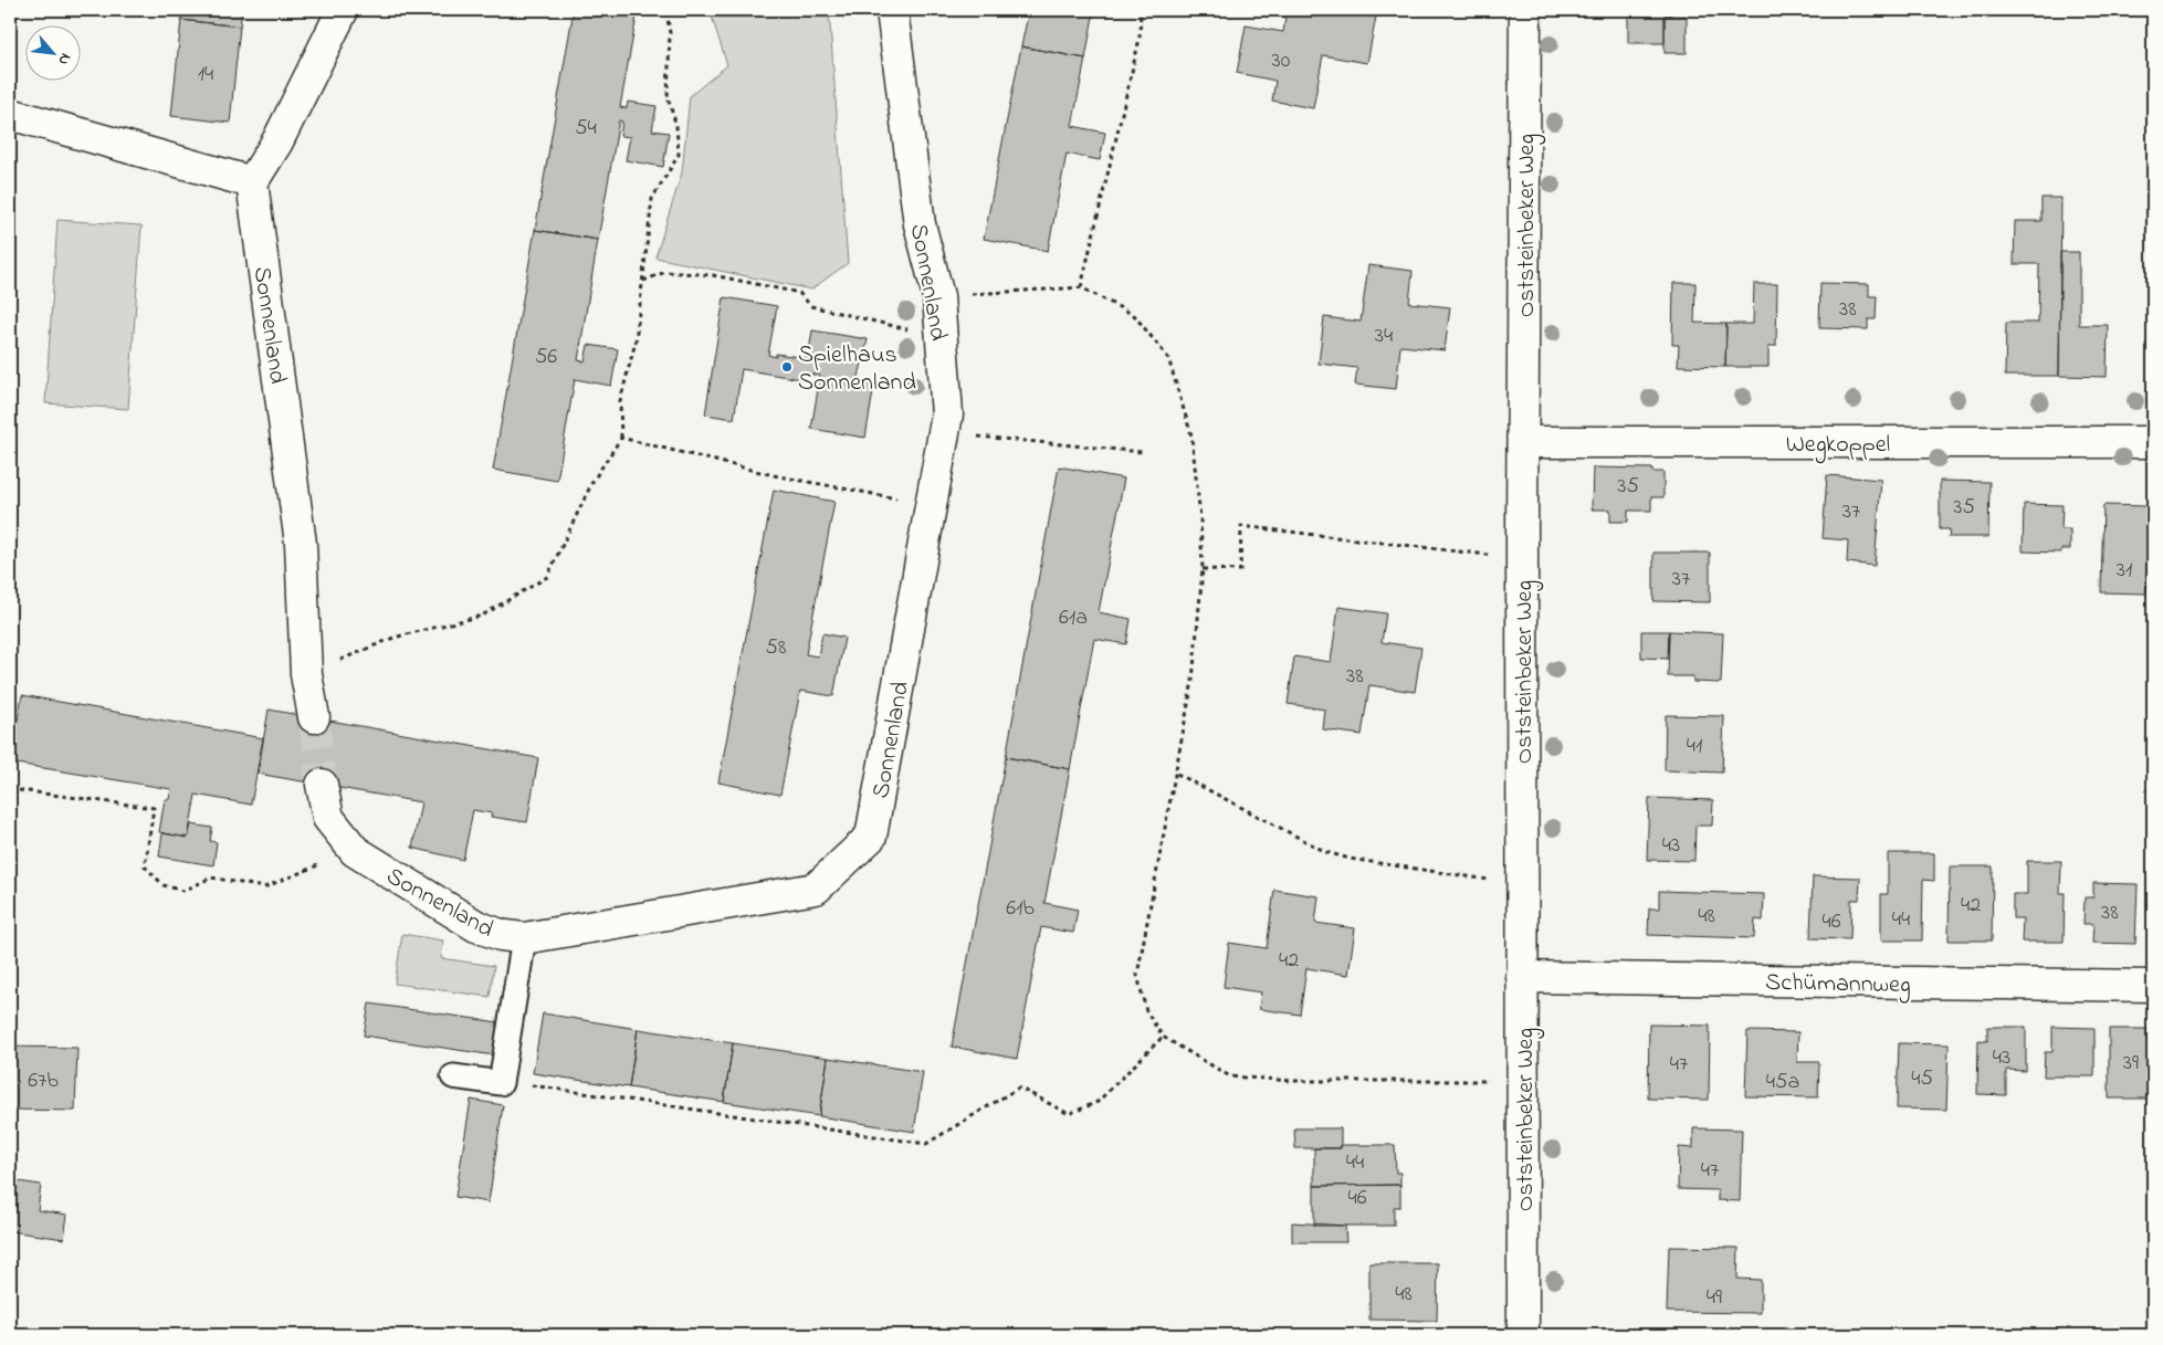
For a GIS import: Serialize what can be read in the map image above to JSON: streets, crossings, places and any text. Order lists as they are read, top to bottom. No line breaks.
{"streets":{"street":["Oststeinbeker Weg","Sonnenland","Wegkoppel","Schümannweg"]},"crossings":[["Oststeinbeker Weg","Wegkoppel"],["Oststeinbeker Weg","Schümannweg"]],"places":["Spielhaus Sonnenland"],"house_numbers":["30","14","54","38","34","56","35","35","37","31","37","61a","58","38","41","43","42","61b","38","48","44","46","42","43","39","47","45","67b","45a","44","47","46","48","49"],"north":"bottom right"}
